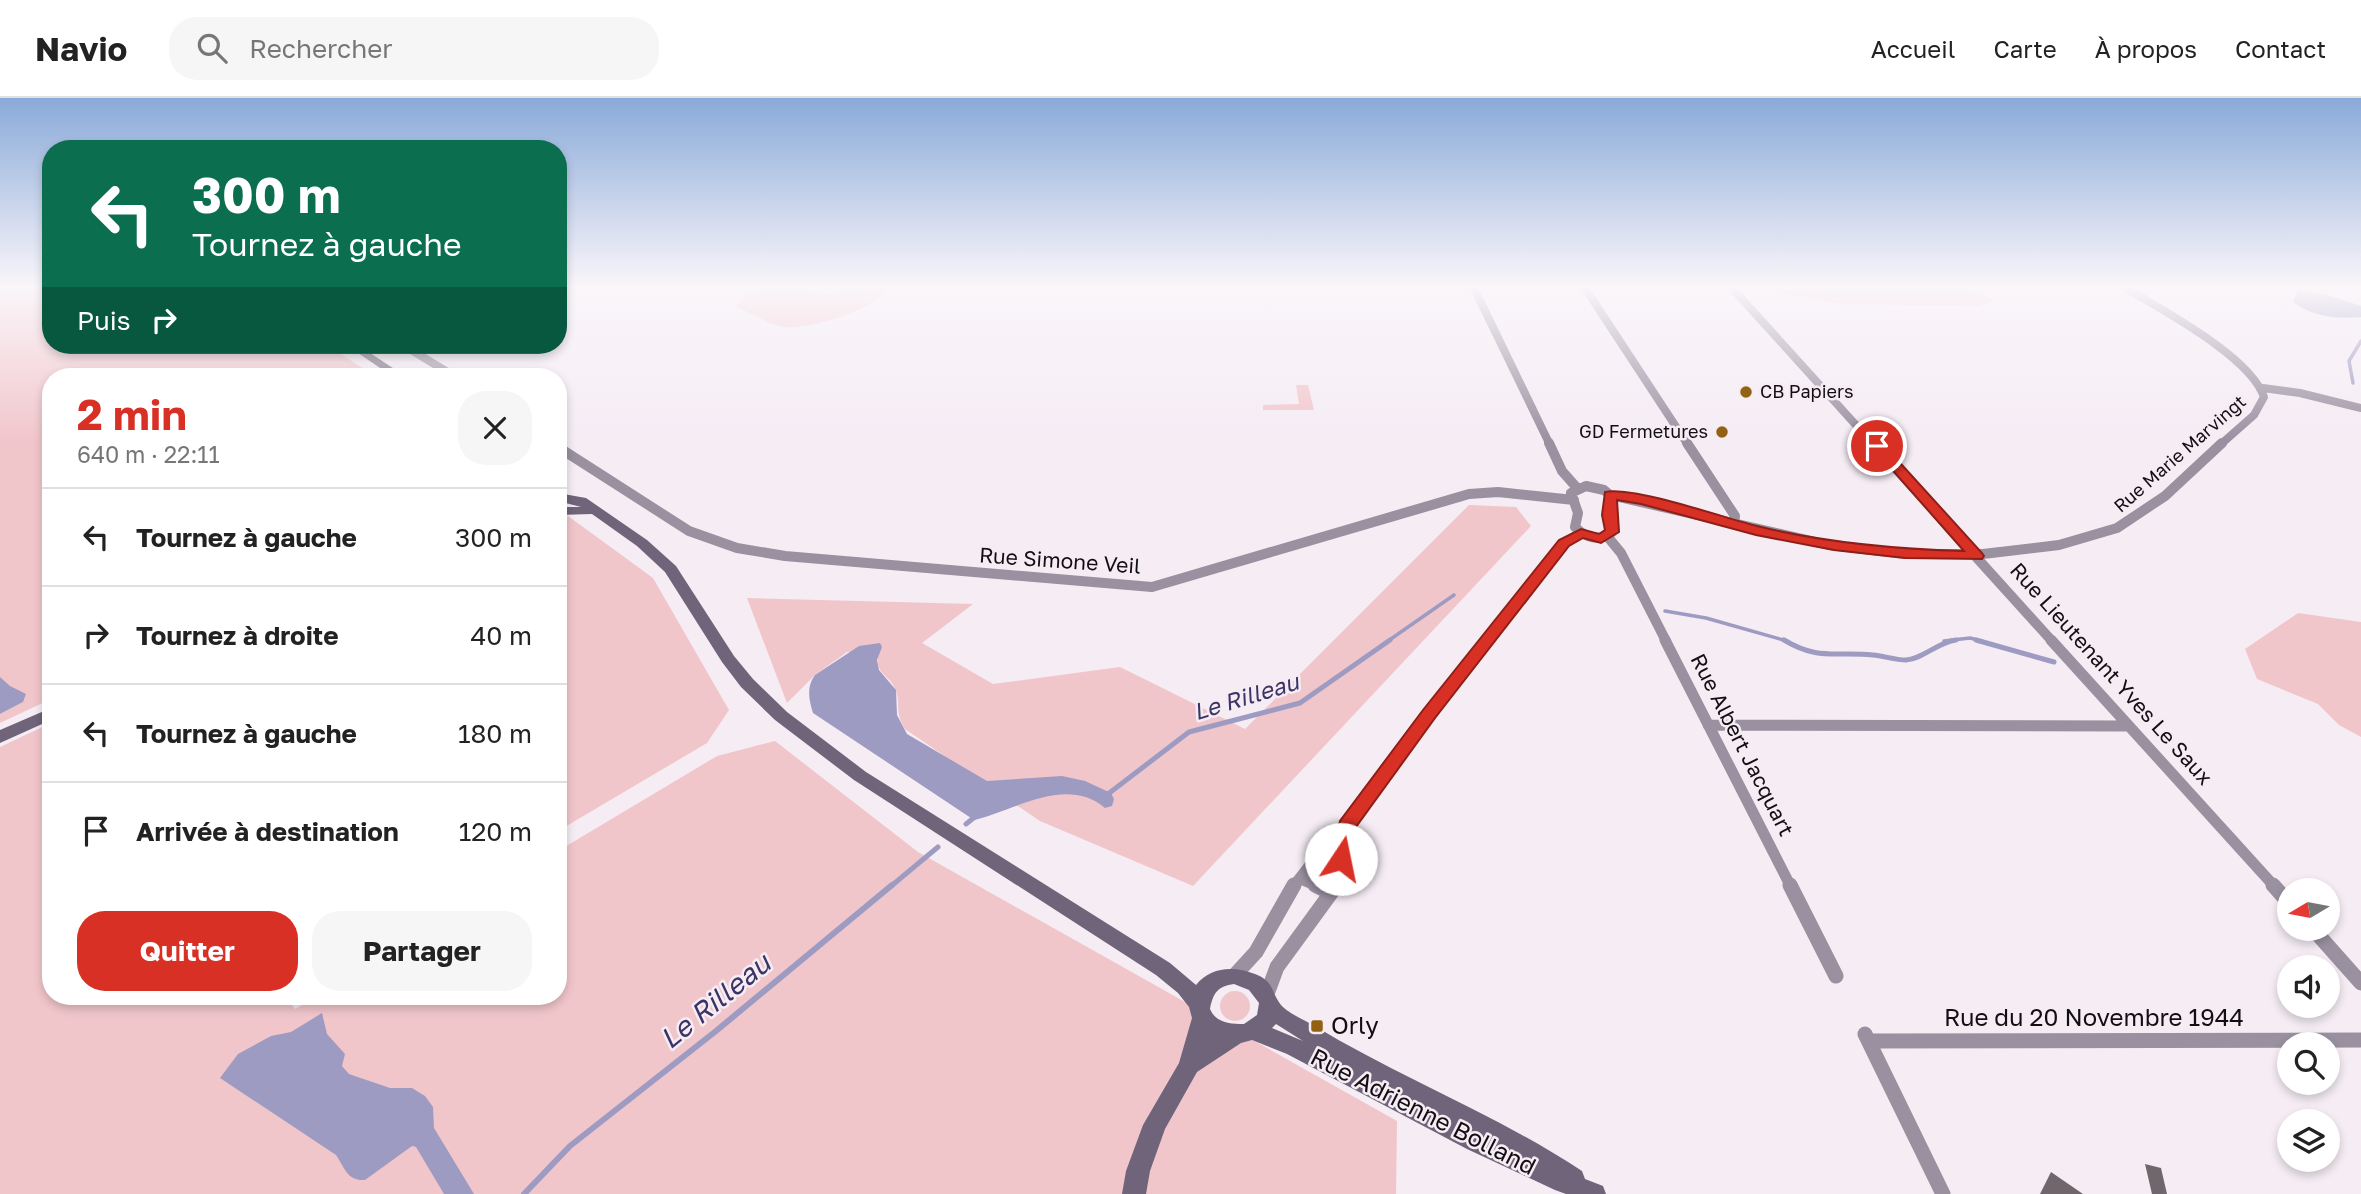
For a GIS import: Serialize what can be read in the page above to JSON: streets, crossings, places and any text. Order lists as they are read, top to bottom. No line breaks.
{"streets":{"main road":["Rue Adrienne Bolland"],"street":["Rue Marie Marvingt","Rue Simone Veil","Rue Lieutenant Yves Le Saux","Rue Albert Jacquart","Rue du 20 Novembre 1944"]},"crossings":[["Rue Marie Marvingt","Rue Lieutenant Yves Le Saux"]],"water":["Le Rilleau"],"places":{"other":["CB Papiers","GD Fermetures"],"transit":["Orly"]},"north":"left","page":{"header":"Navio","search":"Rechercher","nav":["Accueil","Carte","À propos","Contact"],"turn":["300 m","Tournez à gauche"],"then":"Puis","heading":["2 min","640 m · 22:11"],"list":[{"name":"Tournez à gauche","value":"300 m"},{"name":"Tournez à droite","value":"40 m"},{"name":"Tournez à gauche","value":"180 m"},{"name":"Arrivée à destination","value":"120 m"}],"buttons":["Quitter","Partager"]}}
